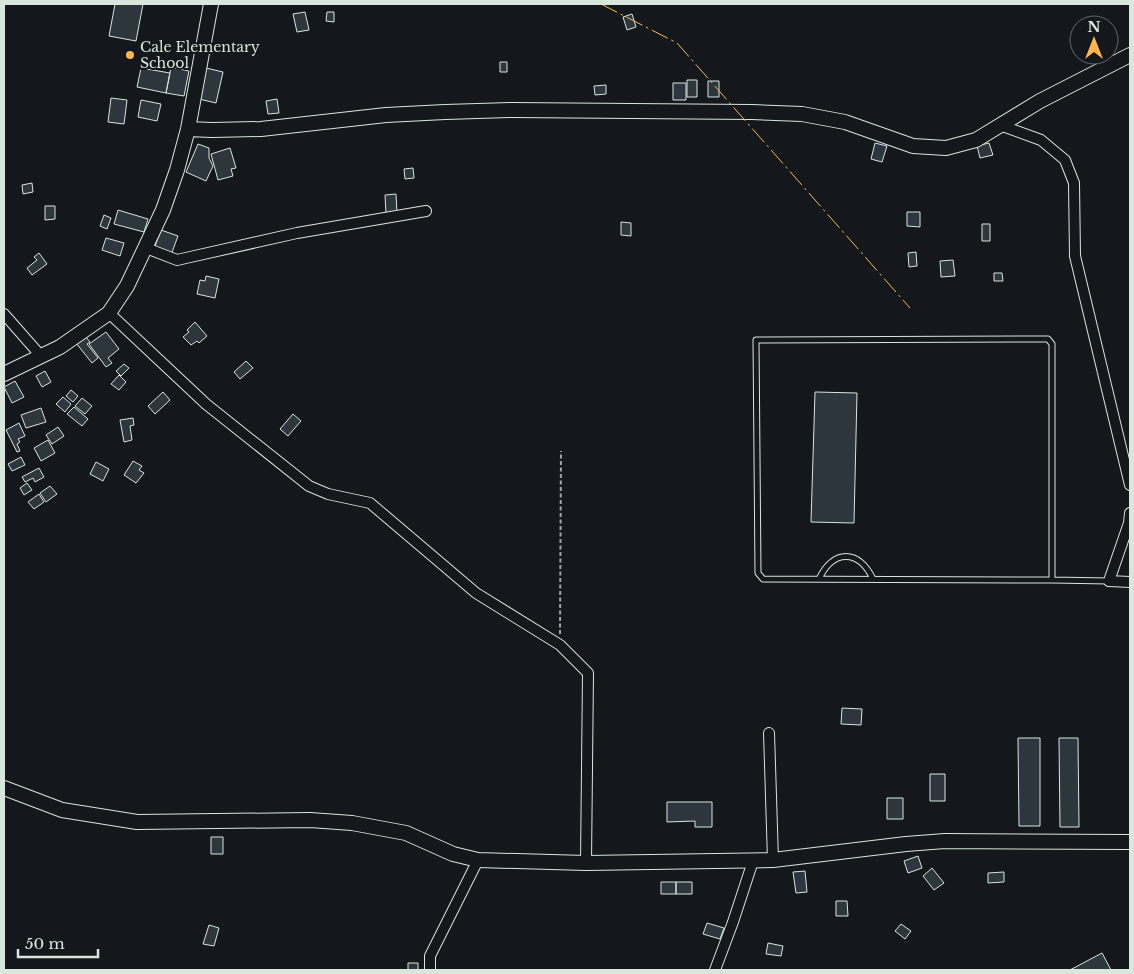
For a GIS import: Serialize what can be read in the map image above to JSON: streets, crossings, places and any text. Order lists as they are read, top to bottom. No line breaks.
{"places":["Cale Elementary School"],"scale_bar":"50 m","north":"top"}
